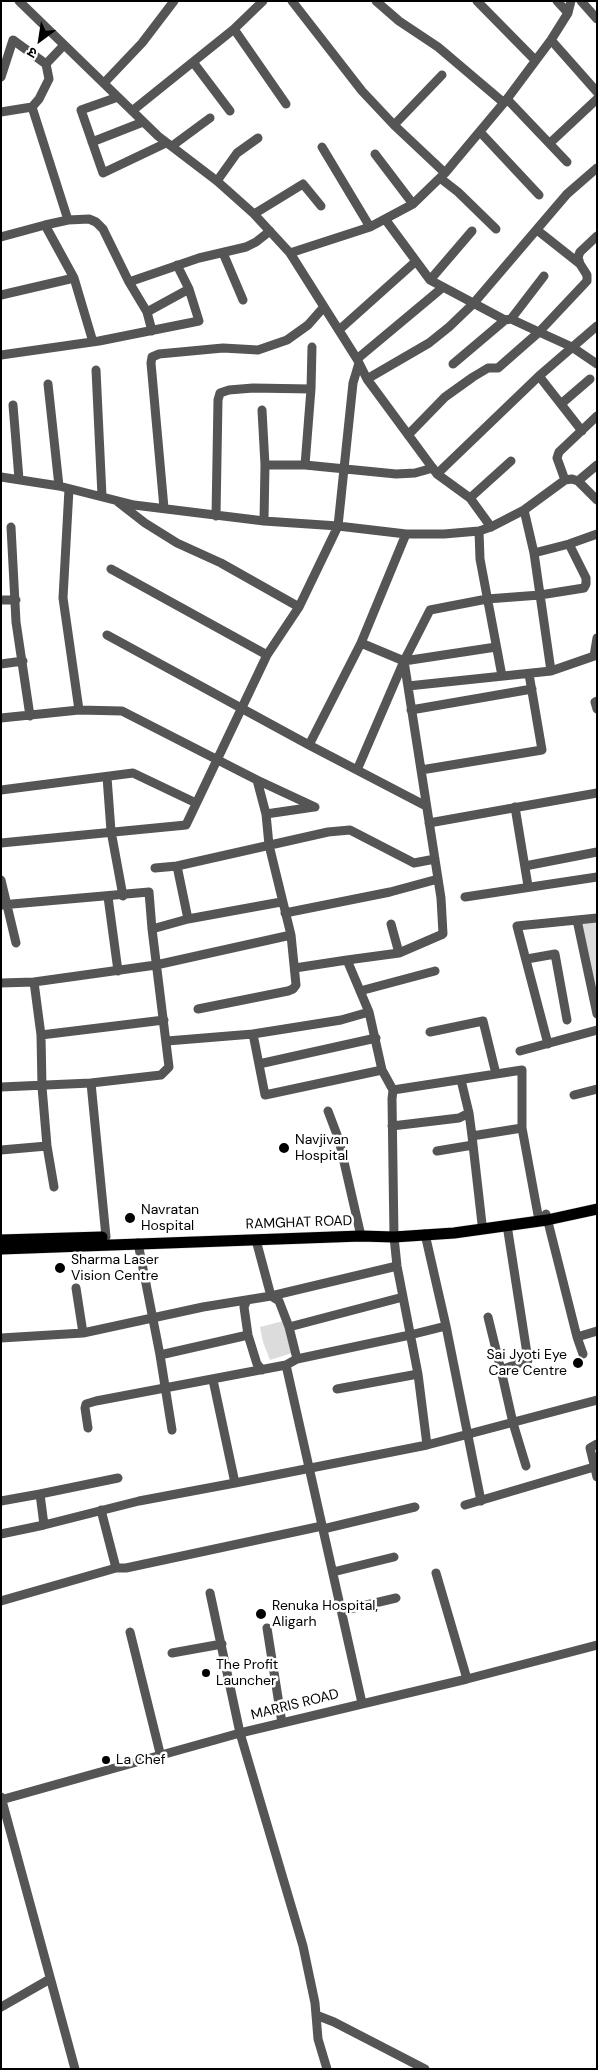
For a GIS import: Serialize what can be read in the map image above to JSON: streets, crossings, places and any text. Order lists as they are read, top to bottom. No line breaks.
{"streets":{"main road":["RAMGHAT ROAD"],"street":["MARRIS ROAD"]},"places":["Navjivan Hospital","Navratan Hospital","Sharma Laser Vision Centre","Sai Jyoti Eye Care Centre","Renuka Hospital, Aligarh","The Profit Launcher","La Chef"],"north":"bottom left"}
